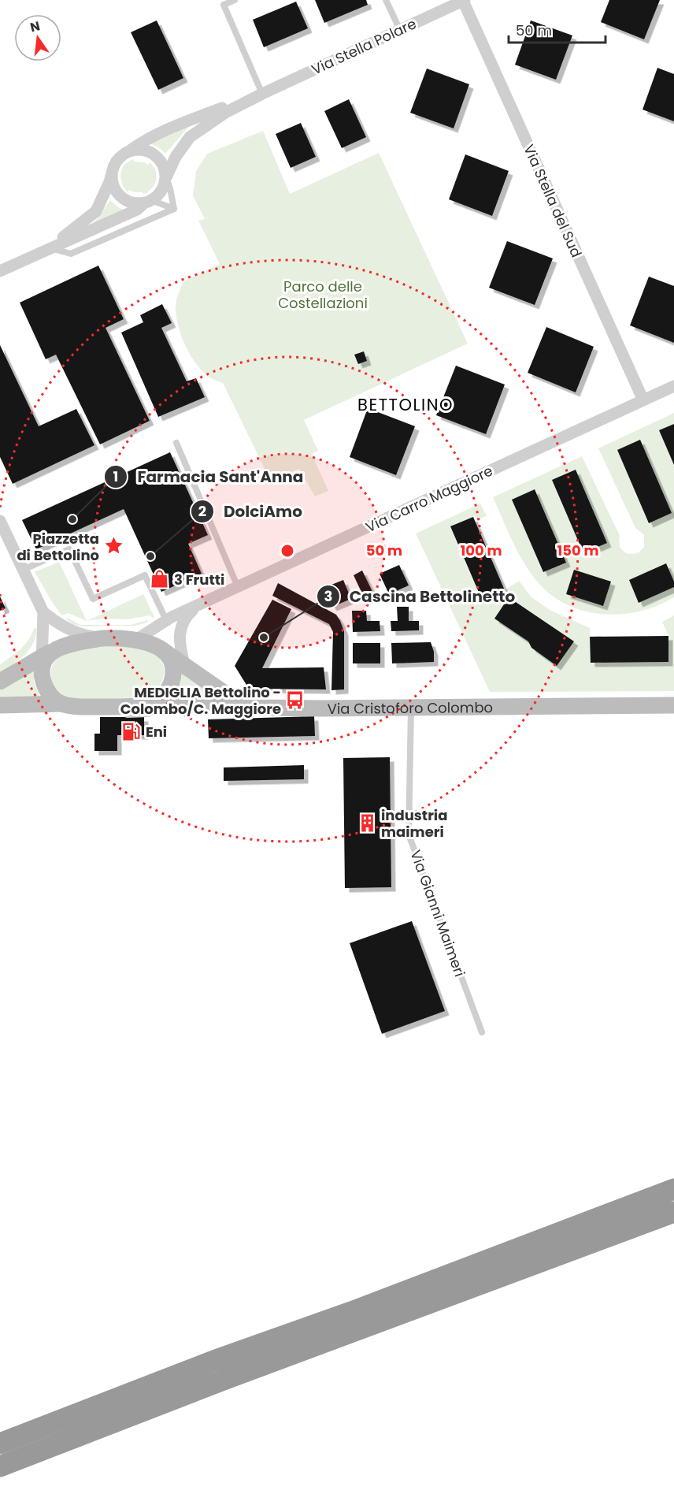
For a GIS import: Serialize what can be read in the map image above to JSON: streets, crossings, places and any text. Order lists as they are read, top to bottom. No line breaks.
{"streets":{"main road":["Via Cristoforo Colombo"],"street":["Via Stella Polare","Via Stella del Sud","Via Carro Maggiore"],"lane":["Via Gianni Maimeri"]},"crossings":[["Via Stella Polare","Via Stella del Sud"],["Via Stella del Sud","Via Carro Maggiore"],["Via Carro Maggiore","Via Cristoforo Colombo"],["Via Cristoforo Colombo","Via Gianni Maimeri"]],"districts":["BETTOLINO"],"parks":["Parco delle Costellazioni"],"places":{"other":["Farmacia Sant'Anna","DolciAmo","Cascina Bettolinetto"],"place":["Piazzetta di Bettolino"],"shop":["3 Frutti"],"bus stop":["MEDIGLIA Bettolino - Colombo/C. Maggiore"],"fuel station":["Eni"],"building":["industria maimeri"]},"scale_bar":"50 m","north":"top","rings":["50 m","100 m","150 m"]}
